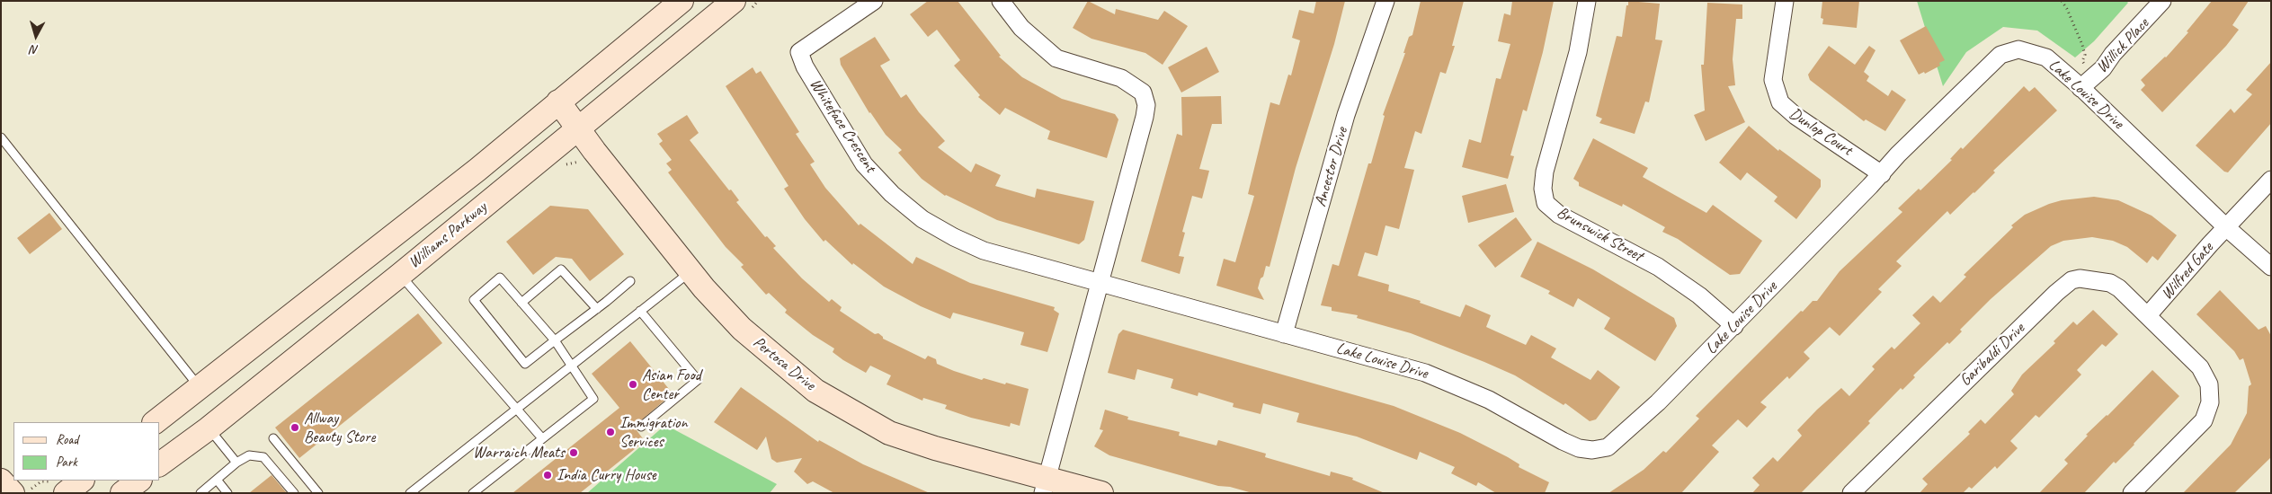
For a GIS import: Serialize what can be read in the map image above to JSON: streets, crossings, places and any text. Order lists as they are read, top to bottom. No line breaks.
{"streets":{"main road":["Williams Parkway","Pertosa Drive"],"street":["Willick Place","Lake Louise Drive","Whiteface Crescent","Dunlop Court","Ancestor Drive","Brunswick Street","Wilfred Gate","Garibaldi Drive"]},"crossings":[["Willick Place","Lake Louise Drive"],["Lake Louise Drive","Whiteface Crescent"],["Lake Louise Drive","Dunlop Court"],["Lake Louise Drive","Ancestor Drive"],["Lake Louise Drive","Brunswick Street"],["Lake Louise Drive","Wilfred Gate"],["Williams Parkway","Pertosa Drive"],["Wilfred Gate","Garibaldi Drive"]],"places":["Asian Food Center","Allway Beauty Store","Immigration Services","Warraich Meats","India Curry House"],"legend":["Road","Park"],"north":"bottom"}
